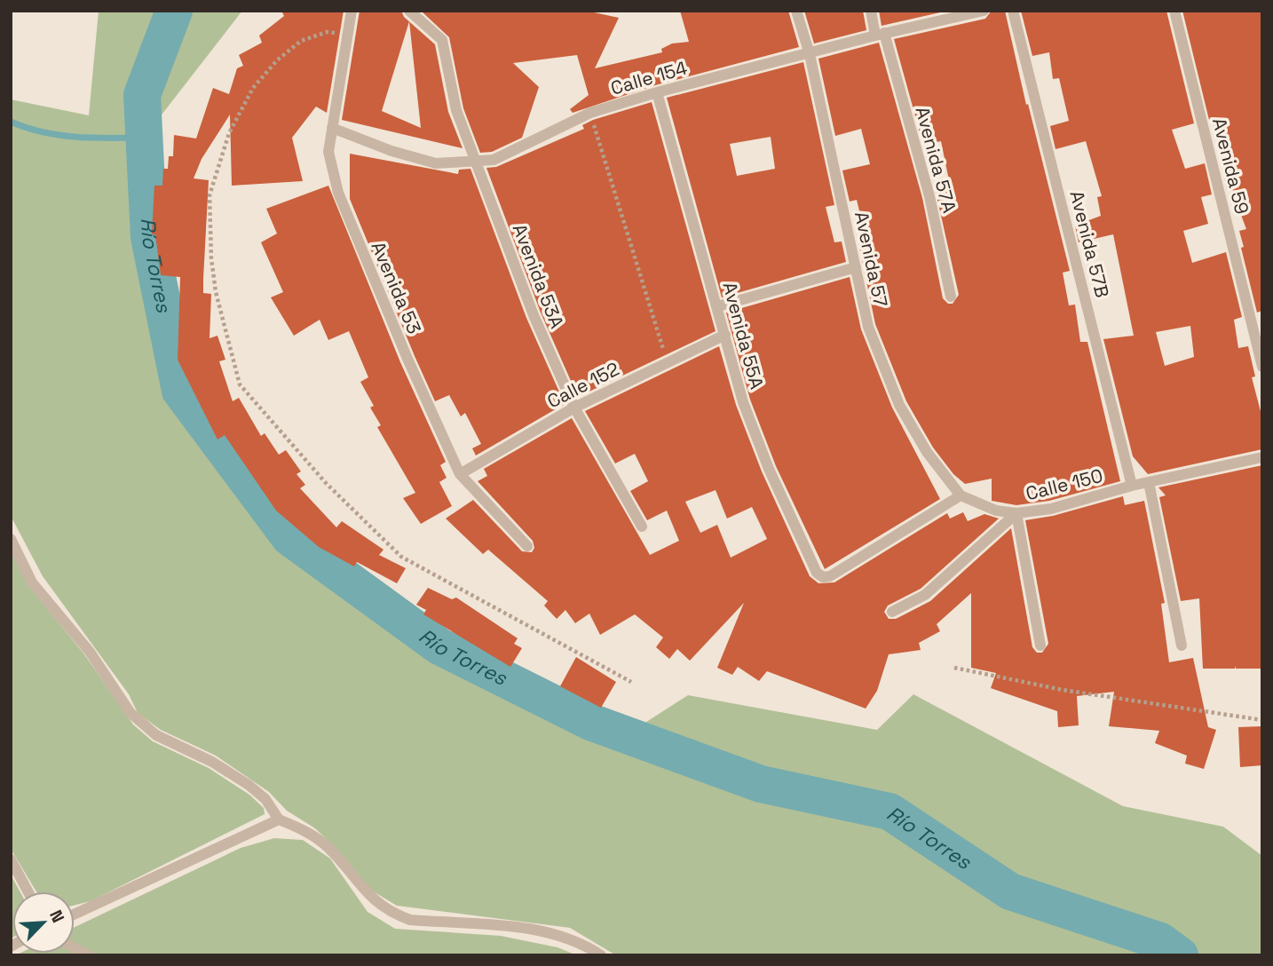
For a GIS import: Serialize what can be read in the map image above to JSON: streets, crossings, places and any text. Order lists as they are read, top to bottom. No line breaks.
{"streets":{"lane":["Calle 154","Avenida 57A","Avenida 59","Avenida 57B","Avenida 57","Avenida 53A","Avenida 53","Avenida 55A","Calle 152","Calle 150"]},"crossings":[["Calle 154","Avenida 57A"],["Calle 154","Avenida 57"],["Calle 154","Avenida 53A"],["Calle 154","Avenida 53"],["Calle 154","Avenida 55A"],["Avenida 57B","Calle 150"],["Avenida 57","Avenida 55A"],["Avenida 57","Calle 150"],["Avenida 53A","Calle 152"],["Avenida 53","Calle 152"],["Avenida 55A","Calle 152"],["Avenida 55A","Calle 150"]],"water":["Río Torres"],"north":"top right"}
